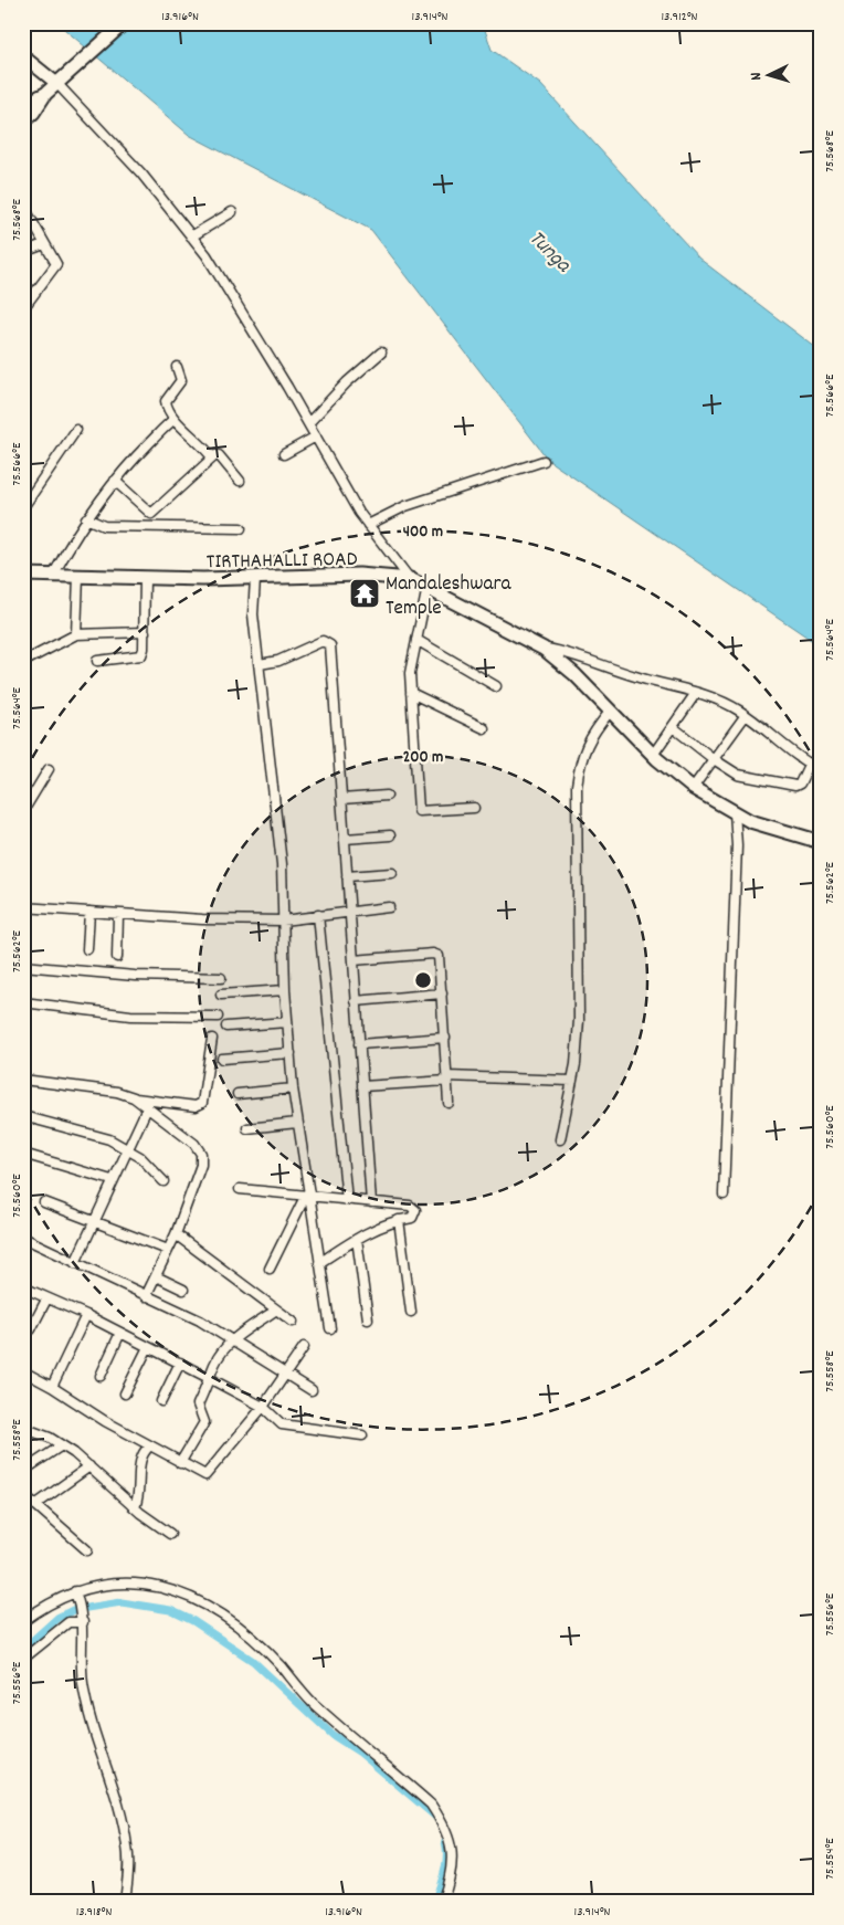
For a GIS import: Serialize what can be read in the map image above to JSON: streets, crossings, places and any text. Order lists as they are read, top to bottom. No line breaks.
{"streets":{"highway":["TIRTHAHALLI ROAD"]},"water":["Tunga"],"places":{"temple":["Mandaleshwara Temple"]},"north":"left","coordinates":["13.916°N","13.914°N","13.912°N","75.568°E","75.566°E","75.564°E","75.562°E","75.560°E","75.558°E","75.556°E","75.554°E","13.918°N"],"rings":["400 m","200 m"]}
